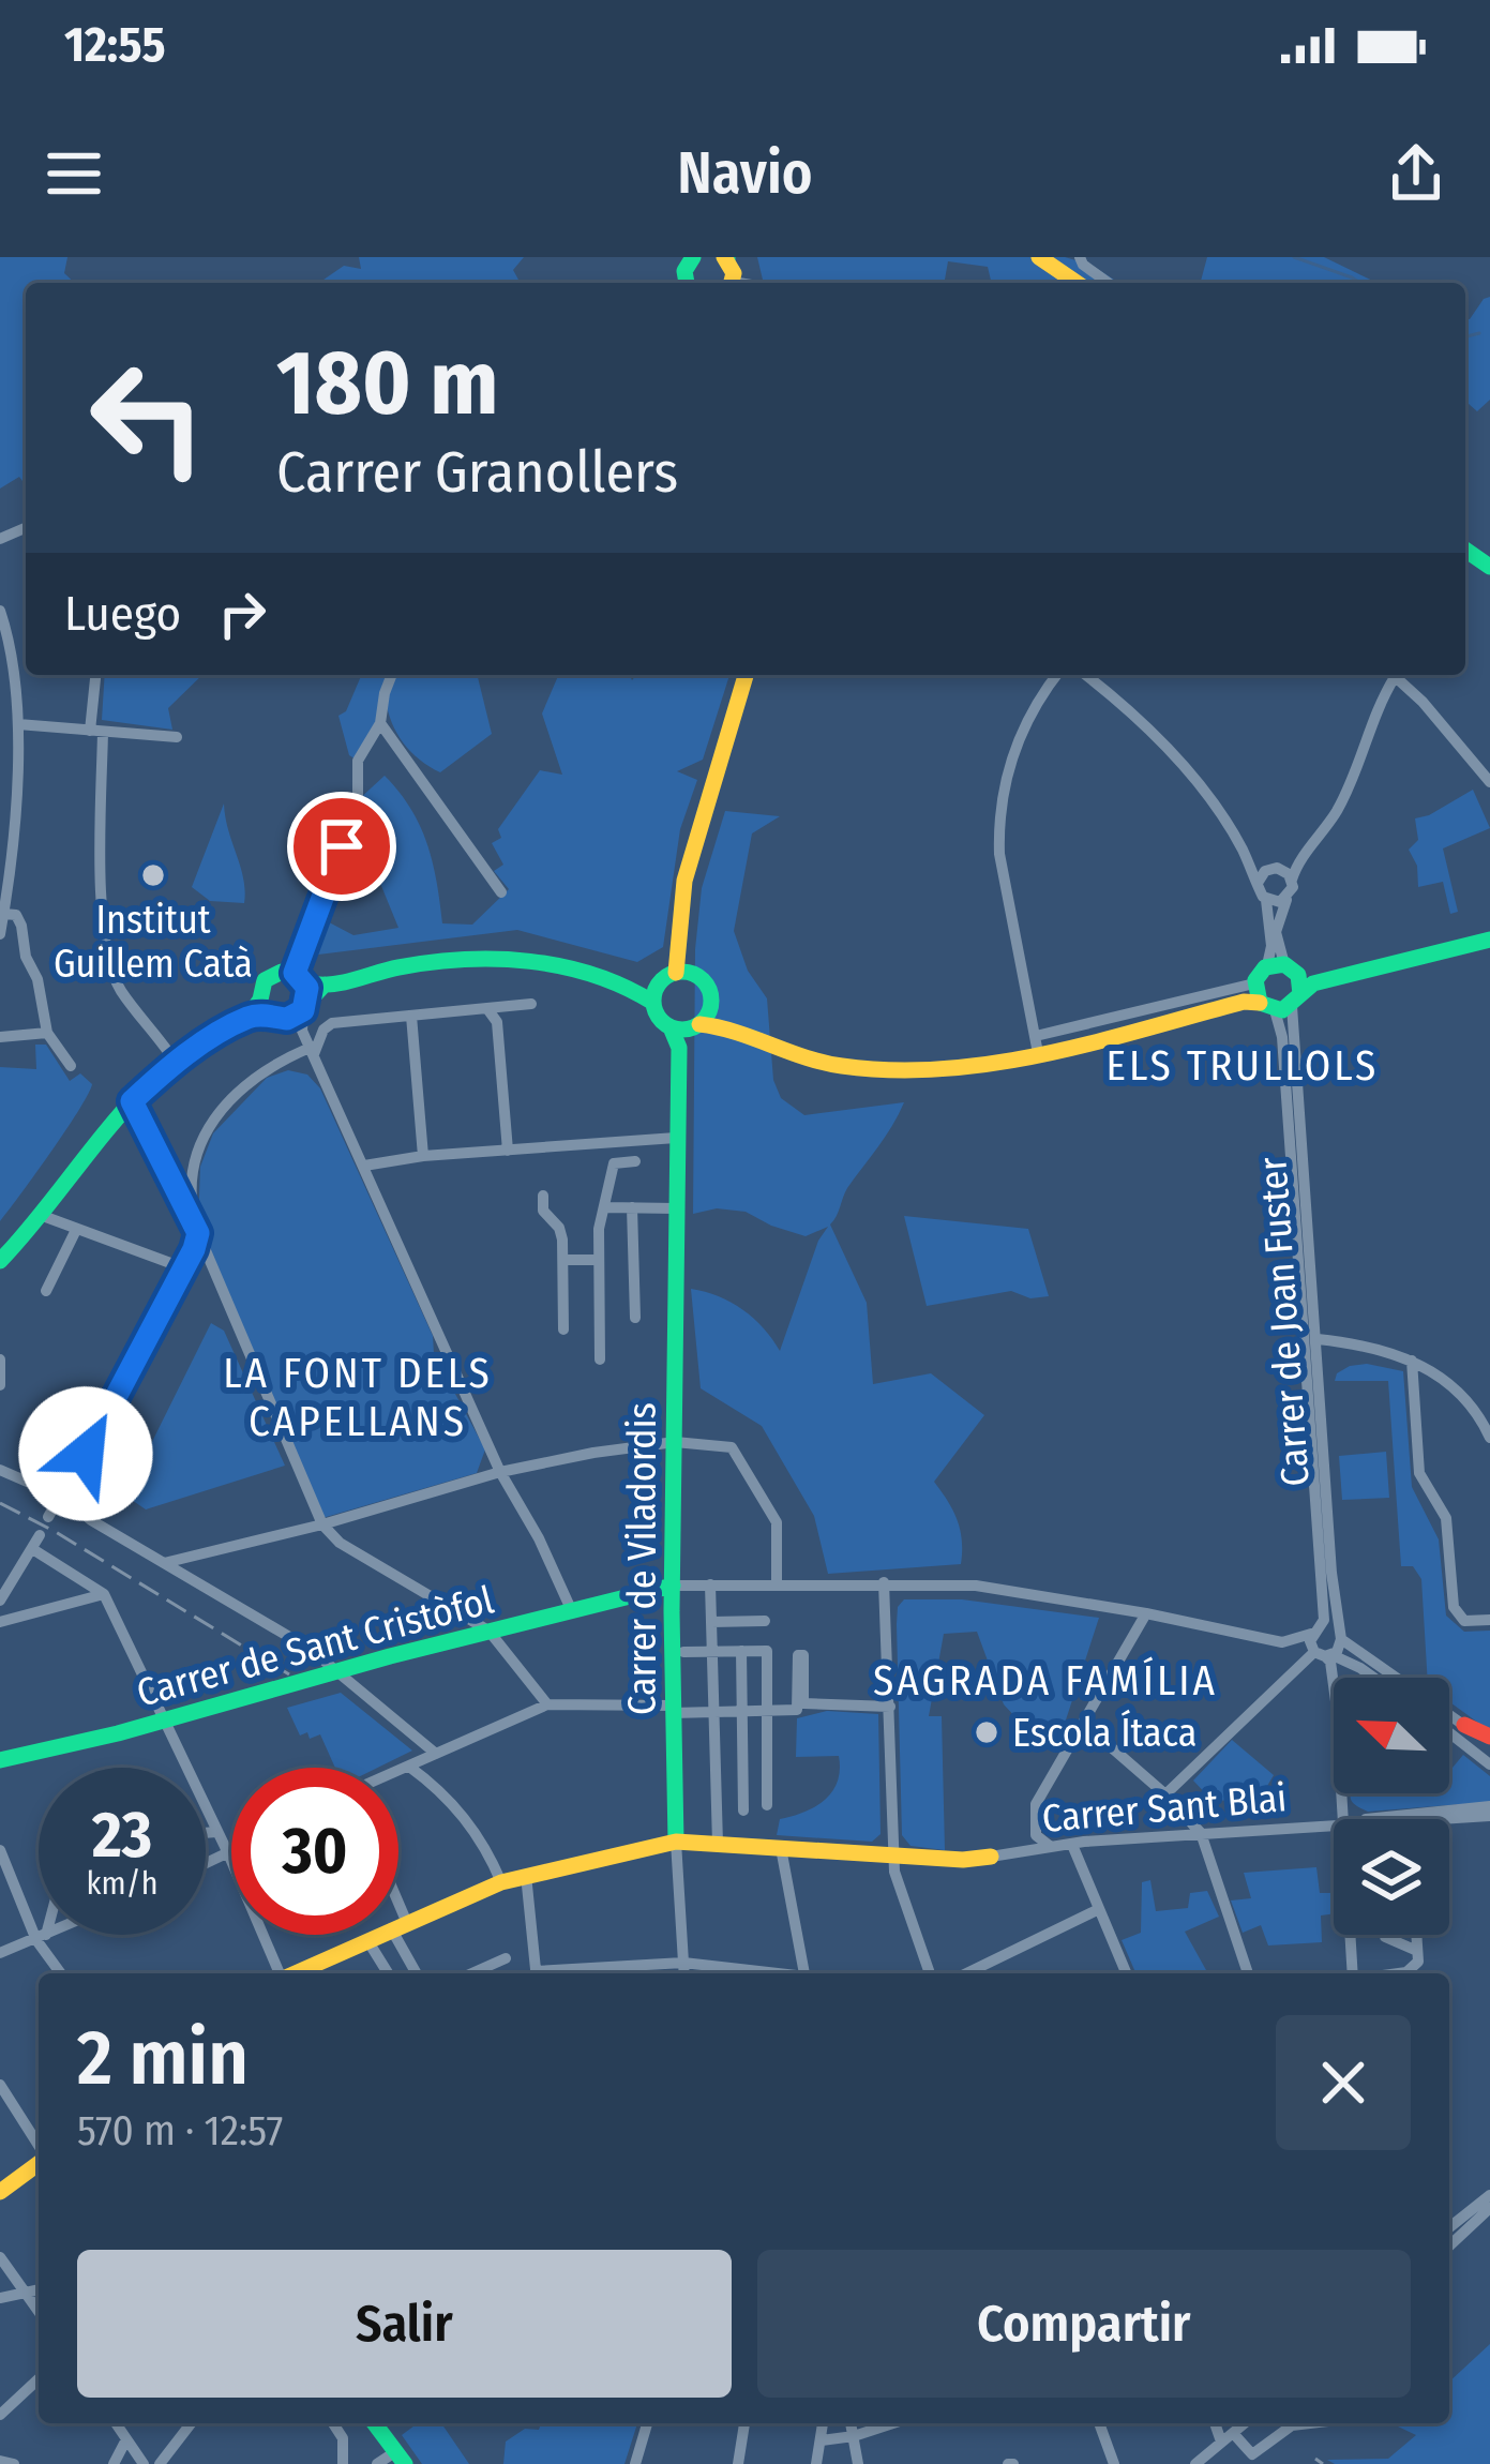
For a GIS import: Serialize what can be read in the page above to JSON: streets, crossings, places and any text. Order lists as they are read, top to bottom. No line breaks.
{"streets":{"main road":["Carrer de Viladordis","Carrer de Sant Cristòfol"],"street":["Carrer de Joan Fuster","Carrer Sant Blai"]},"crossings":[["Carrer de Joan Fuster","Carrer de Sant Cristòfol"],["Carrer de Viladordis","Carrer de Sant Cristòfol"]],"districts":["ELS TRULLOLS","LA FONT DELS CAPELLANS","SAGRADA FAMÍLIA"],"places":["Institut Guillem Catà","Escola Ítaca"],"north":"top left","page":{"status":"12:55","header":"Navio","turn":["180 m","Carrer Granollers"],"then":"Luego","speed":"23 km/h","limit":"30","heading":["2 min","570 m · 12:57"],"buttons":["Salir","Compartir"]}}
